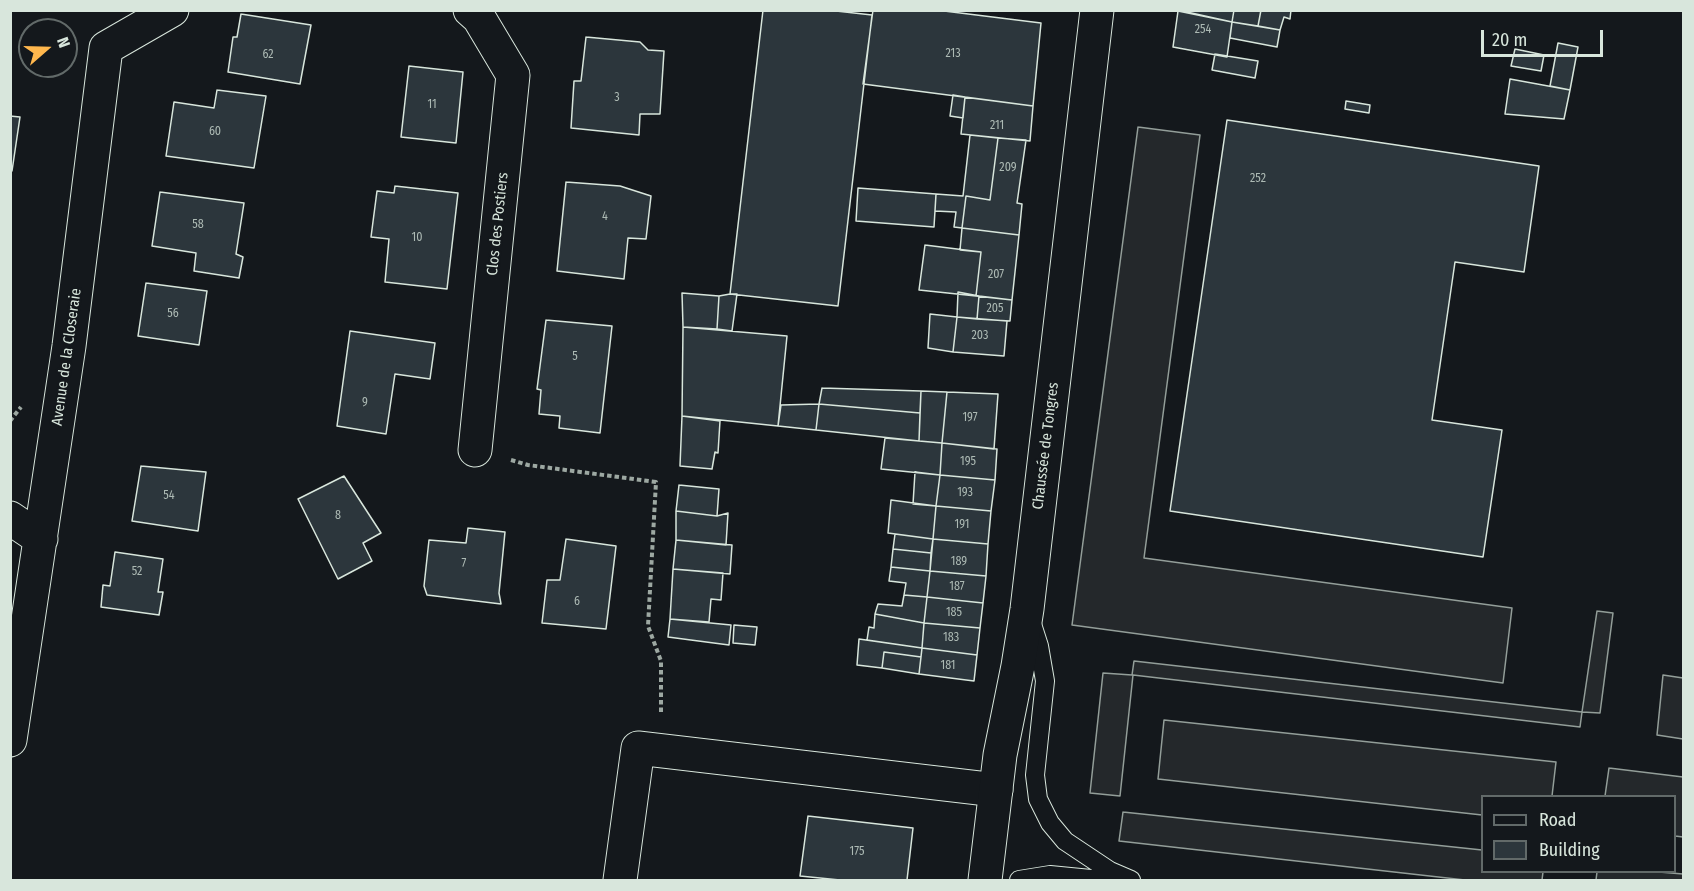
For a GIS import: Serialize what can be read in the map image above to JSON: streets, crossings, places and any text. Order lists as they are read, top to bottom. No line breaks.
{"streets":{"street":["Clos des Postiers","Avenue de la Closeraie","Chaussée de Tongres"]},"house_numbers":["254","213","62","3","11","211","60","209","252","4","58","10","207","205","56","203","5","9","197","195","193","54","8","191","189","7","52","187","6","185","183","181","175"],"legend":["Road","Building"],"scale_bar":"20 m","north":"right"}
